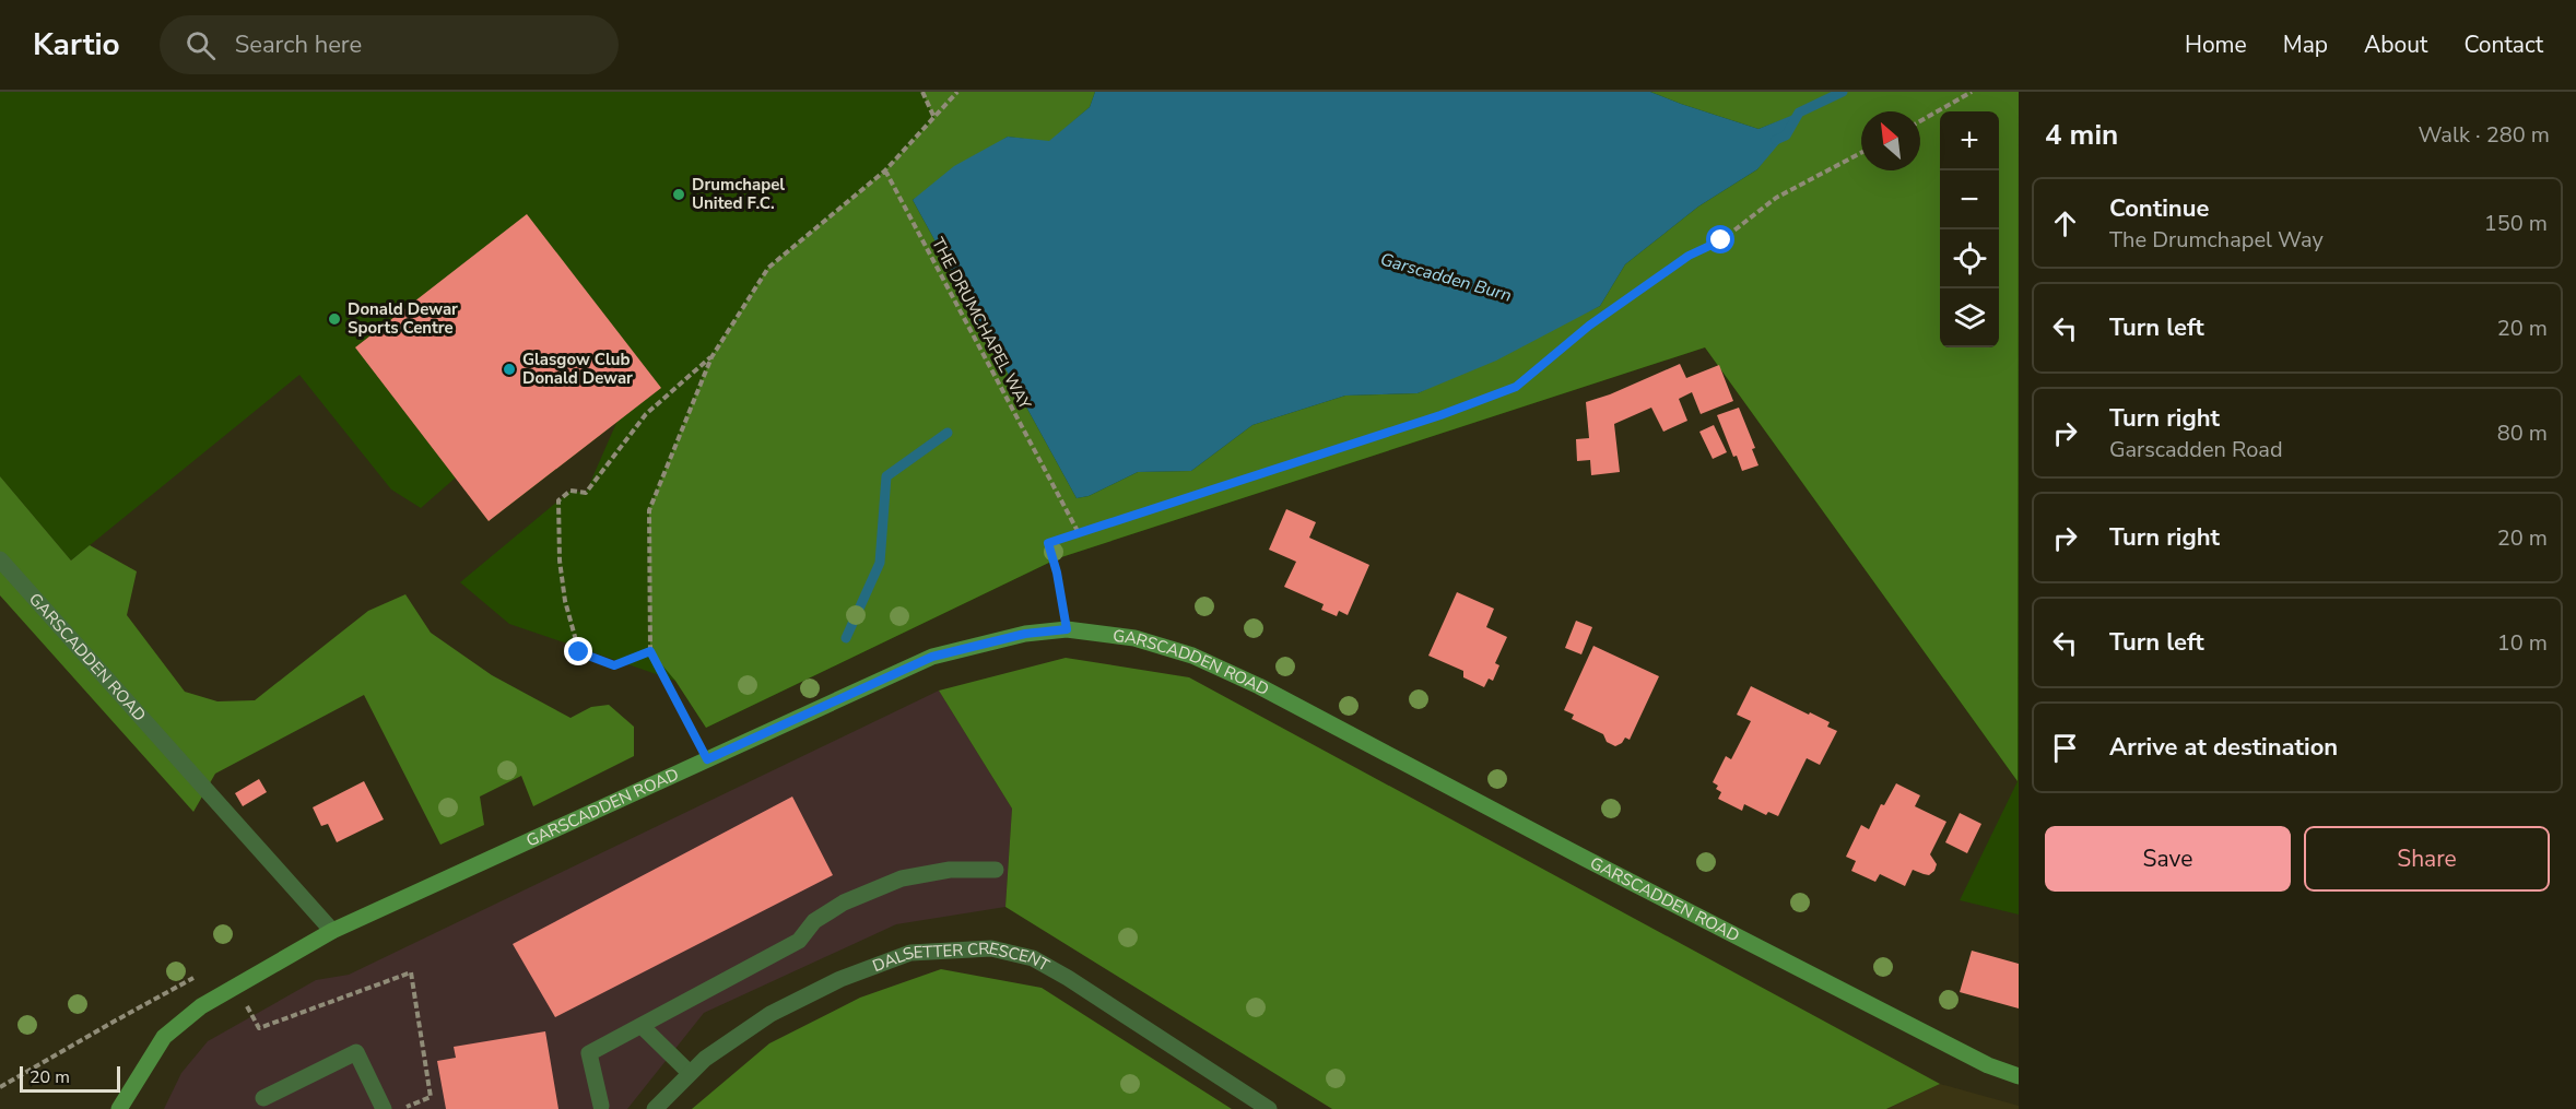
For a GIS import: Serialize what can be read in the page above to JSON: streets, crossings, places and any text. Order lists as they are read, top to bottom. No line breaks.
{"streets":{"street":["GARSCADDEN ROAD","DALSETTER CRESCENT"],"path":["THE DRUMCHAPEL WAY"]},"water":["Garscadden Burn"],"places":["Drumchapel United F.C.","Donald Dewar Sports Centre","Glasgow Club Donald Dewar"],"scale_bar":"20 m","north":"top left","page":{"header":"Kartio","search":"Search here","nav":["Home","Map","About","Contact"],"heading":["4 min","Walk · 280 m"],"map_buttons":["+","−"],"list":[["Continue","The Drumchapel Way","150 m"],["Turn left","20 m"],["Turn right","Garscadden Road","80 m"],["Turn right","20 m"],["Turn left","10 m"],"Arrive at destination"],"buttons":["Save","Share"],"scale":"20 m"}}
